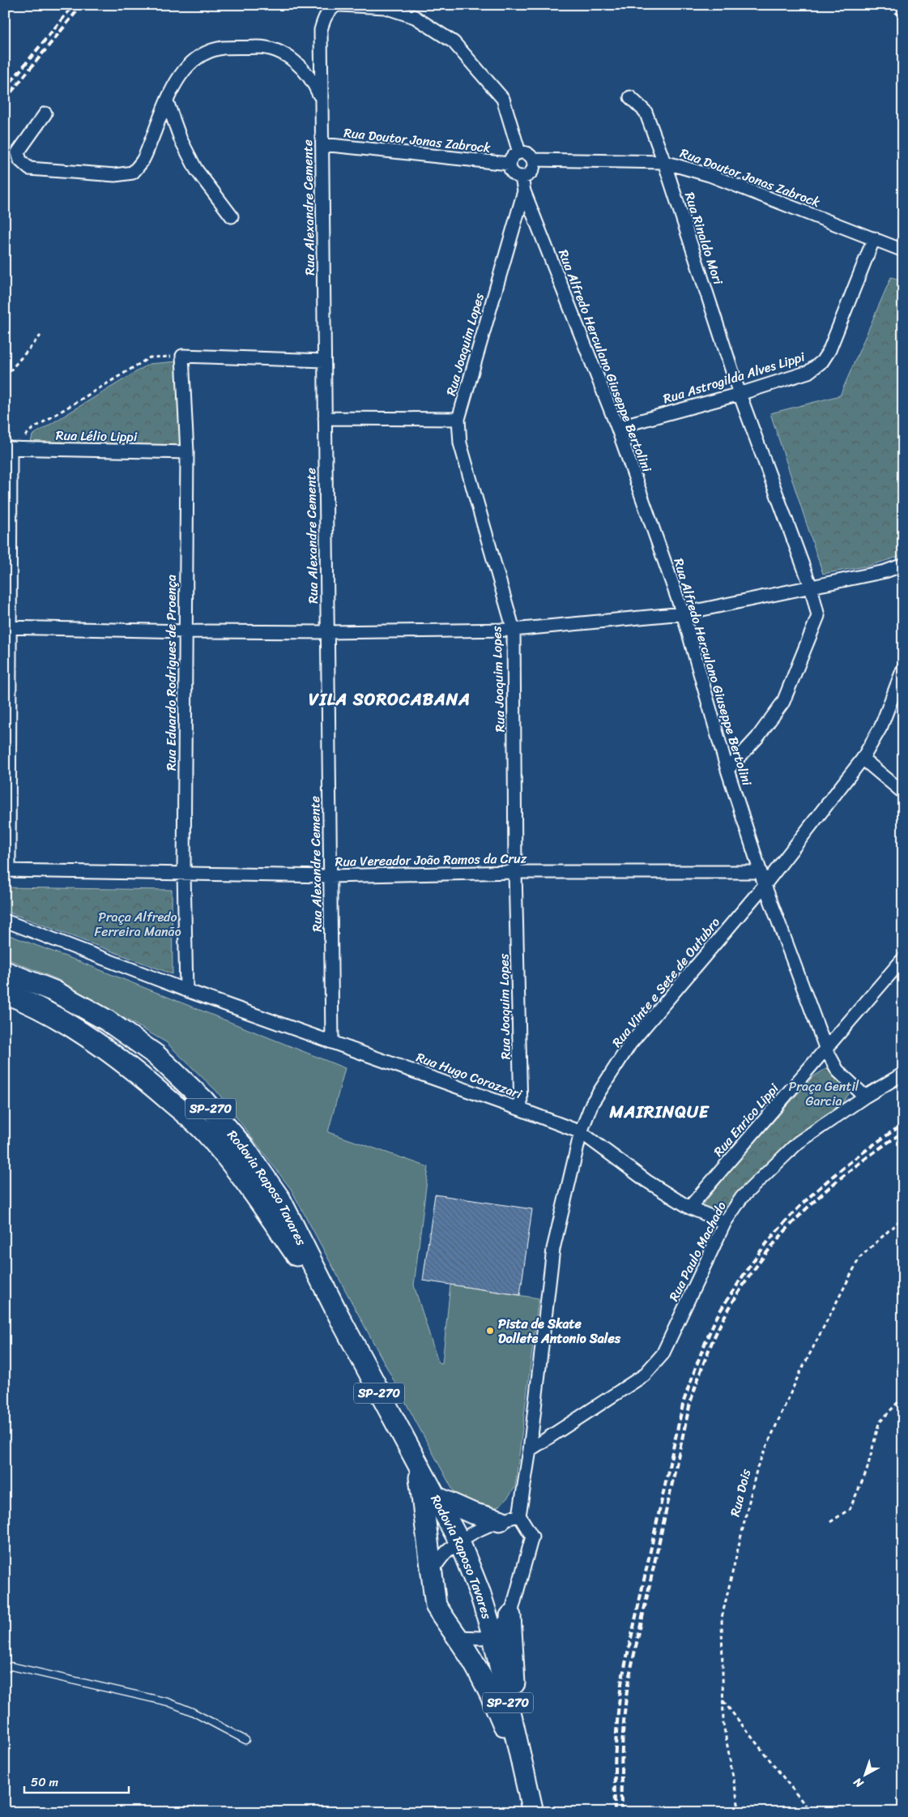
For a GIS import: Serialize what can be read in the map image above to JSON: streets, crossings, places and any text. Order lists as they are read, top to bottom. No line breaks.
{"streets":{"highway":["SP-270","Rodovia Raposo Tavares"],"street":["Rua Doutor Jonas Zabrock","Rua Alexandre Cemente","Rua Rinaldo Mori","Rua Joaquim Lopes","Rua Alfredo Herculano Giuseppe Bertolini","Rua Astrogilda Alves Lippi","Rua Lélio Lippi","Rua Eduardo Rodrigues de Proença","Rua Vereador João Ramos da Cruz","Rua Vinte e Sete de Outubro","Rua Hugo Corazzari","Rua Enrico Lippi","Rua Paulo Machado"],"path":["Rua Dois"]},"crossings":[["Rua Doutor Jonas Zabrock","Rua Alexandre Cemente"],["Rua Doutor Jonas Zabrock","Rua Rinaldo Mori"],["Rua Doutor Jonas Zabrock","Rua Alfredo Herculano Giuseppe Bertolini"],["Rua Doutor Jonas Zabrock","Rua Astrogilda Alves Lippi"],["Rua Alexandre Cemente","Rua Vereador João Ramos da Cruz"],["Rua Alexandre Cemente","Rua Hugo Corazzari"],["Rua Rinaldo Mori","Rua Alfredo Herculano Giuseppe Bertolini"],["Rua Rinaldo Mori","Rua Astrogilda Alves Lippi"],["Rua Joaquim Lopes","Rua Alfredo Herculano Giuseppe Bertolini"],["Rua Joaquim Lopes","Rua Vereador João Ramos da Cruz"],["Rua Joaquim Lopes","Rua Hugo Corazzari"],["Rua Alfredo Herculano Giuseppe Bertolini","Rua Astrogilda Alves Lippi"],["Rua Alfredo Herculano Giuseppe Bertolini","Rua Vereador João Ramos da Cruz"],["Rua Alfredo Herculano Giuseppe Bertolini","Rua Vinte e Sete de Outubro"],["Rua Alfredo Herculano Giuseppe Bertolini","Rua Enrico Lippi"],["Rua Alfredo Herculano Giuseppe Bertolini","Rua Paulo Machado"],["Rua Lélio Lippi","Rua Eduardo Rodrigues de Proença"],["Rua Eduardo Rodrigues de Proença","Rua Vereador João Ramos da Cruz"],["Rua Eduardo Rodrigues de Proença","Rua Hugo Corazzari"],["Rua Vinte e Sete de Outubro","Rua Hugo Corazzari"],["Rua Vinte e Sete de Outubro","Rua Paulo Machado"],["Rua Hugo Corazzari","Rua Enrico Lippi"],["Rua Hugo Corazzari","Rua Paulo Machado"]],"districts":["VILA SOROCABANA","MAIRINQUE"],"parks":["Praça Alfredo Ferreira Manão","Praça Gentil Garcia"],"places":["Pista de Skate Dollete Antonio Sales"],"scale_bar":"50 m","north":"bottom left"}
